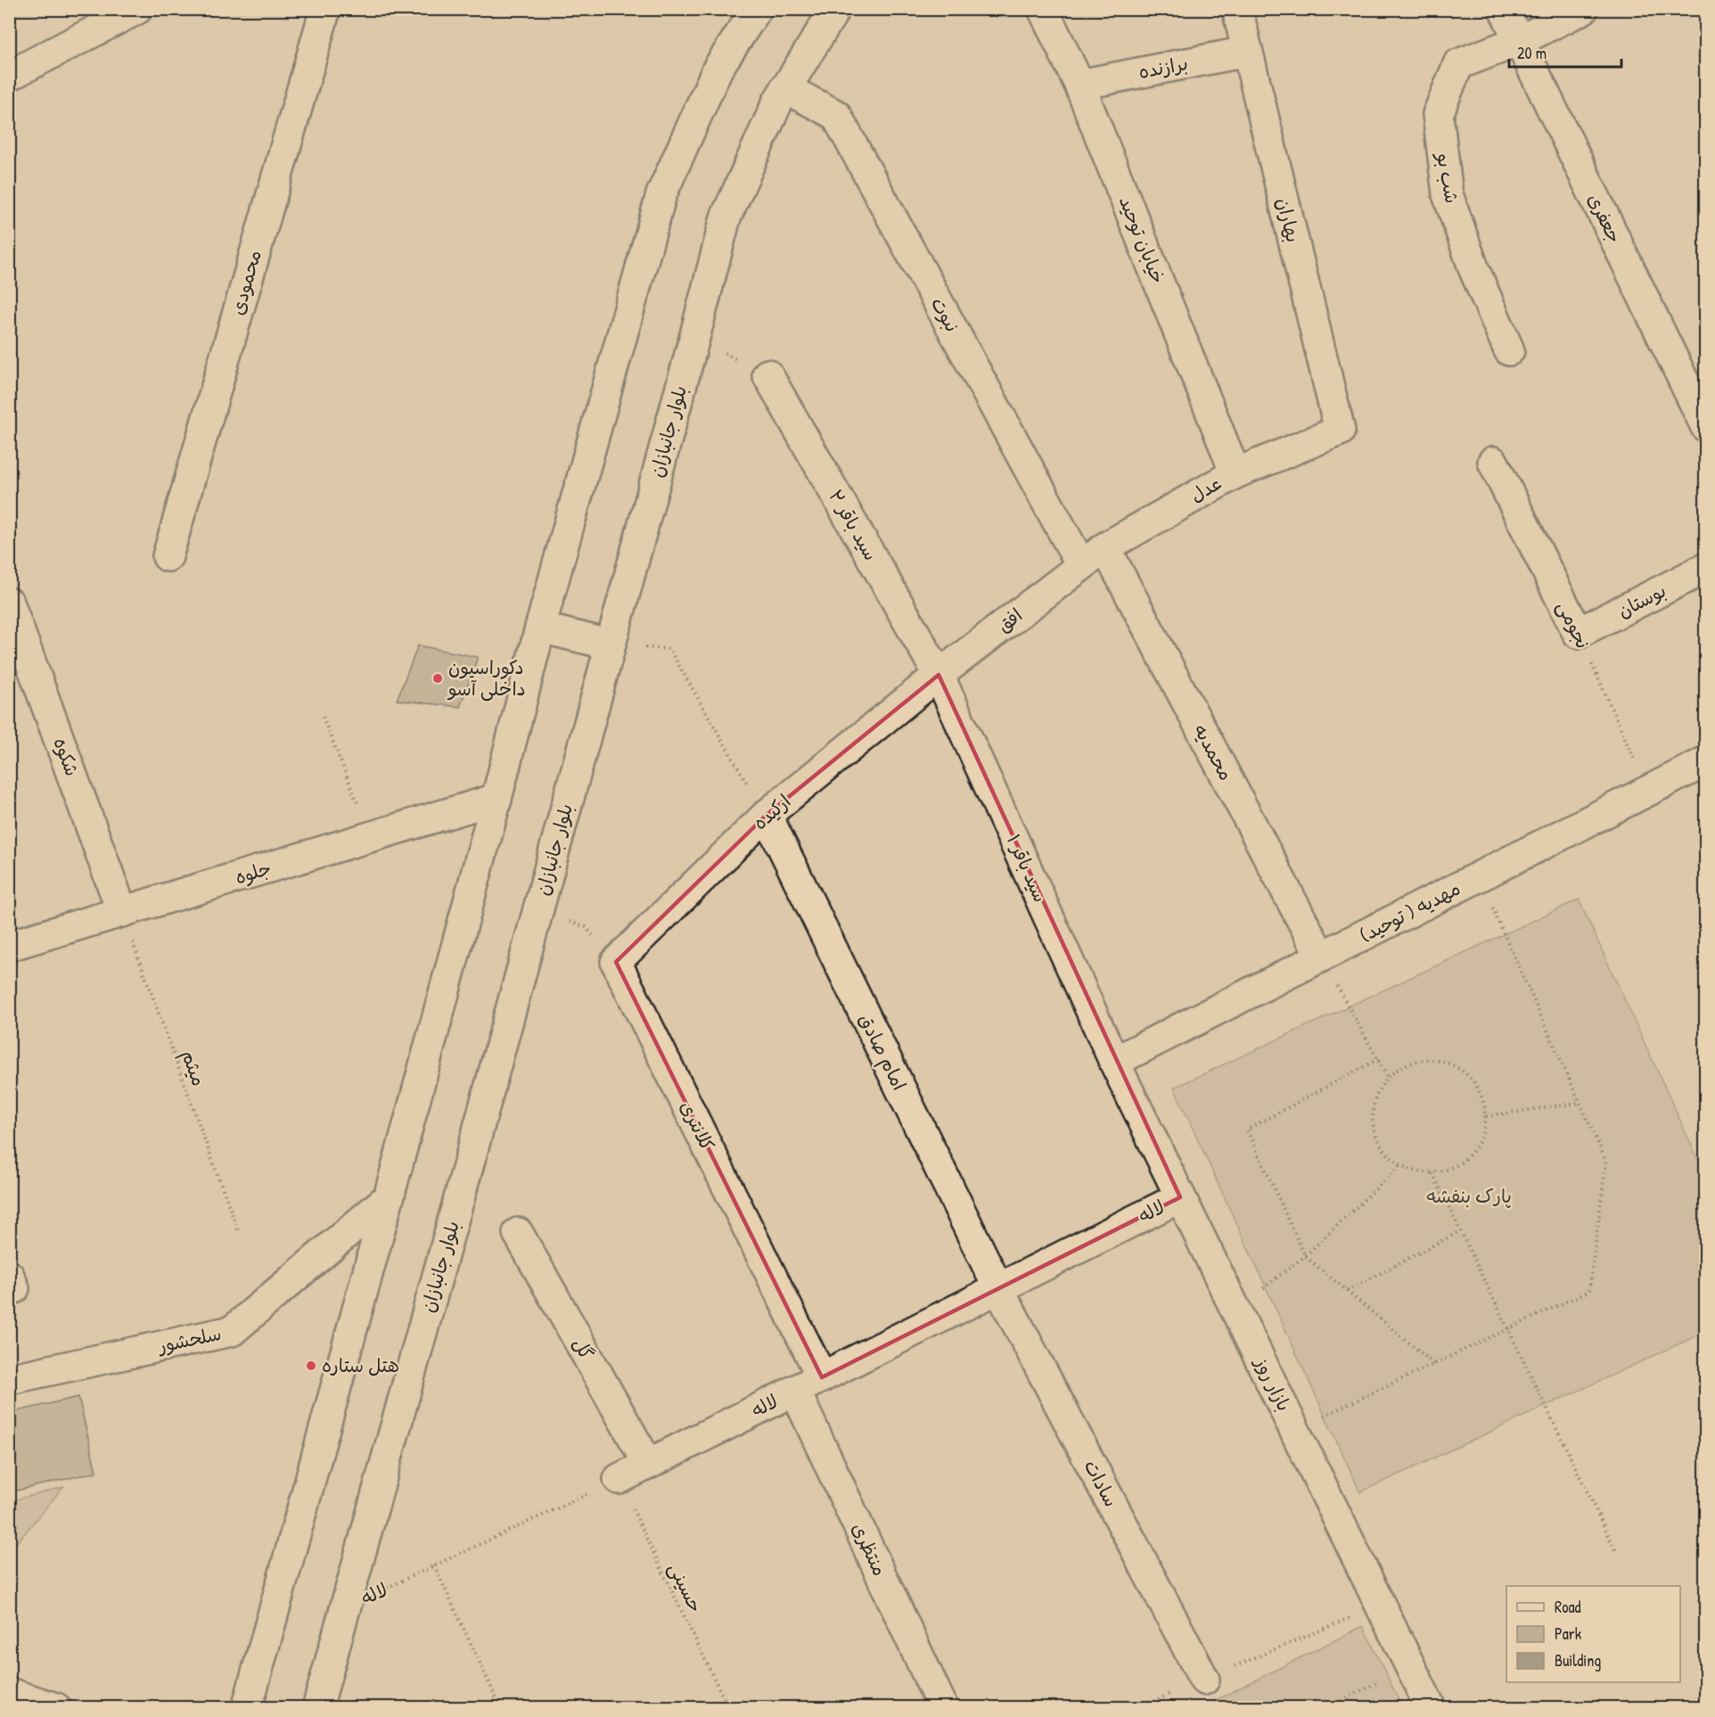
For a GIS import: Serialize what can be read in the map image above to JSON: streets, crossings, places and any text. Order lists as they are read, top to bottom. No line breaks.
{"streets":{"street":["برازنده","شب بو","جعفری","بهاران","خیابان توحید","محمودی","نبوت","بلوار جانبازان","عدل","سید باقر ۲","بوستان","افق","نجومی","محمدیه","شکوه","ارکیده","سید باقر ۱","جلوه","مهدیه ( توحید)","امام صادق","کلانتری","لاله","سلحشور","گل","بازار روز","سادات","منتظری"],"path":["میثم","حسینی"]},"crossings":[["برازنده","بهاران"],["برازنده","خیابان توحید"],["شب بو","جعفری"],["بهاران","عدل"],["خیابان توحید","عدل"],["نبوت","بلوار جانبازان"],["نبوت","عدل"],["نبوت","افق"],["بلوار جانبازان","لاله"],["عدل","افق"],["عدل","محمدیه"],["سید باقر ۲","افق"],["سید باقر ۲","ارکیده"],["سید باقر ۲","سید باقر ۱"],["بوستان","نجومی"],["افق","ارکیده"],["افق","سید باقر ۱"],["نجومی","مهدیه ( توحید)"],["محمدیه","مهدیه ( توحید)"],["شکوه","جلوه"],["شکوه","میثم"],["ارکیده","سید باقر ۱"],["ارکیده","امام صادق"],["ارکیده","کلانتری"],["سید باقر ۱","مهدیه ( توحید)"],["سید باقر ۱","بازار روز"],["جلوه","میثم"],["مهدیه ( توحید)","بازار روز"],["امام صادق","لاله"],["امام صادق","سادات"],["کلانتری","لاله"],["لاله","گل"],["لاله","بازار روز"],["لاله","سادات"],["لاله","منتظری"],["لاله","حسینی"]],"parks":["پارک بنفشه"],"places":["دکوراسیون داخلی آسو","هتل ستاره"],"legend":["Road","Park","Building"],"scale_bar":"20 m"}
